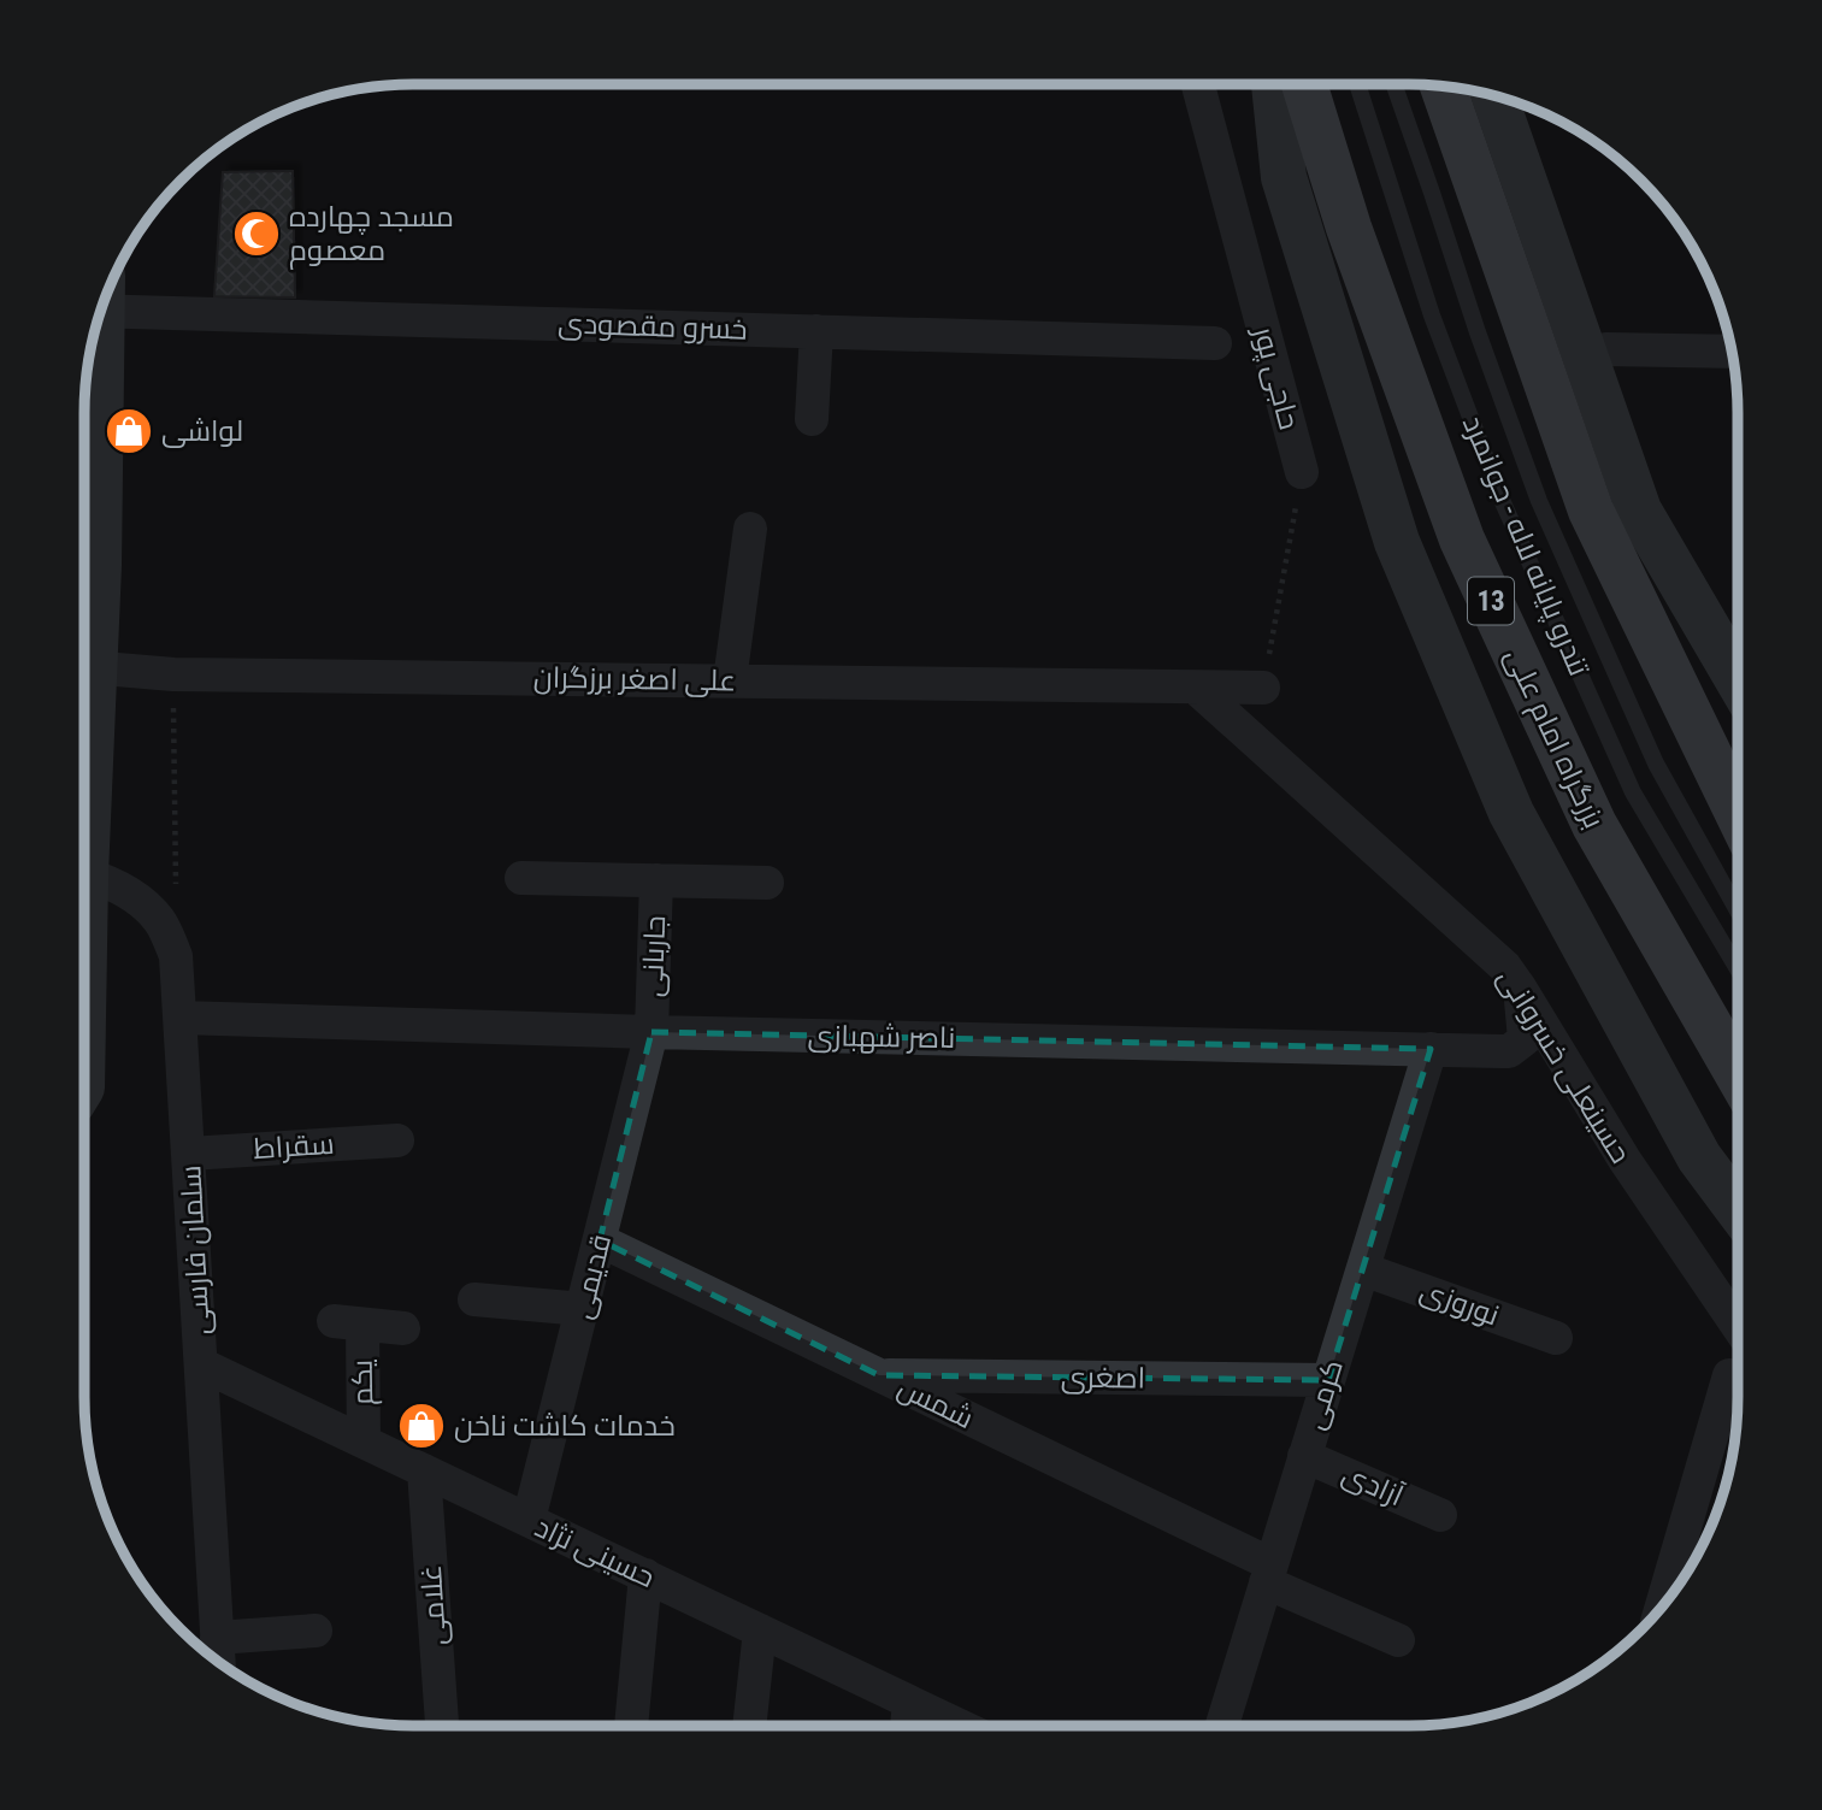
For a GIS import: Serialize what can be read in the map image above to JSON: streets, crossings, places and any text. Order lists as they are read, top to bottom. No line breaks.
{"streets":{"highway":["13","بزرگراه امام علی"],"street":["خسرو مقصودی","حاجی پور","علی اصغر برزگران","جاربانی","ناصر شهبازی","حسینعلی خسروانی","سقراط","سلمان فارسی","قدیمی","نوروزی","اصغری","یکم","کرمی","شمس","آزادی","حسینی نژاد","غلامی"],"lane":["تندرو پایانه لاله - جوانمرد"]},"crossings":[["علی اصغر برزگران","حسینعلی خسروانی"],["جاربانی","ناصر شهبازی"],["جاربانی","قدیمی"],["ناصر شهبازی","حسینعلی خسروانی"],["ناصر شهبازی","سلمان فارسی"],["ناصر شهبازی","قدیمی"],["ناصر شهبازی","کرمی"],["سقراط","سلمان فارسی"],["سلمان فارسی","حسینی نژاد"],["قدیمی","شمس"],["قدیمی","حسینی نژاد"],["نوروزی","کرمی"],["اصغری","کرمی"],["اصغری","شمس"],["یکم","حسینی نژاد"],["کرمی","شمس"],["کرمی","آزادی"],["حسینی نژاد","غلامی"]],"places":{"mosque":["مسجد چهارده معصوم"],"shop":["لواشی","خدمات کاشت ناخن"]}}
